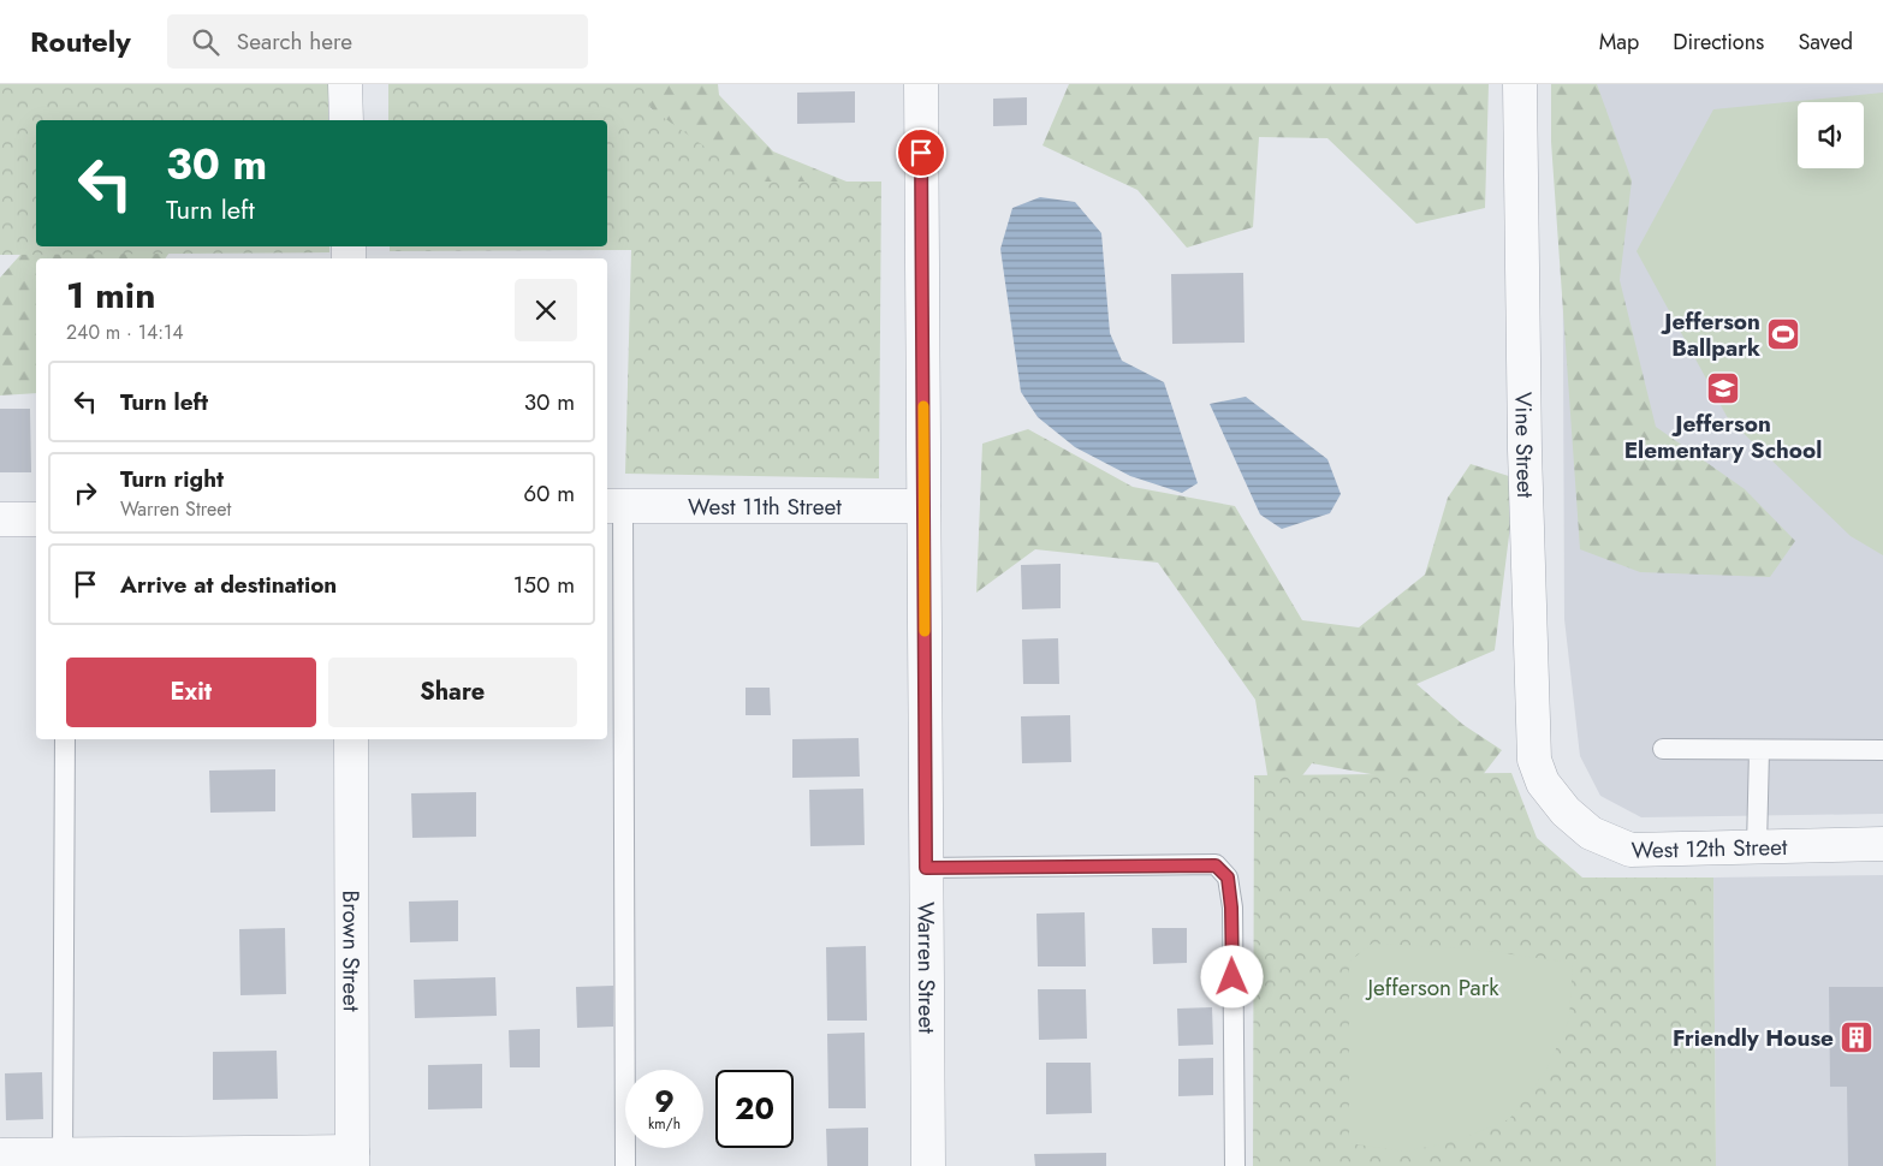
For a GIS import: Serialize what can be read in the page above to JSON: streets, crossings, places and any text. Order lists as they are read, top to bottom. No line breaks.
{"streets":{"street":["Vine Street","West 11th Street","West 12th Street","Brown Street","Warren Street"]},"crossings":[["Vine Street","West 12th Street"],["West 11th Street","Warren Street"]],"parks":["Jefferson Park"],"places":{"sports":["Jefferson Ballpark"],"school or university":["Jefferson Elementary School"],"building":["Friendly House"]},"page":{"header":"Routely","search":"Search here","nav":["Map","Directions","Saved"],"turn":["30 m","Turn left"],"heading":["1 min","240 m · 14:14"],"list":[{"name":"Turn left","value":"30 m"},{"name":"Turn right","note":"Warren Street","value":"60 m"},{"name":"Arrive at destination","value":"150 m"}],"buttons":["Exit","Share"],"speed":"9 km/h","limit":"20"}}
